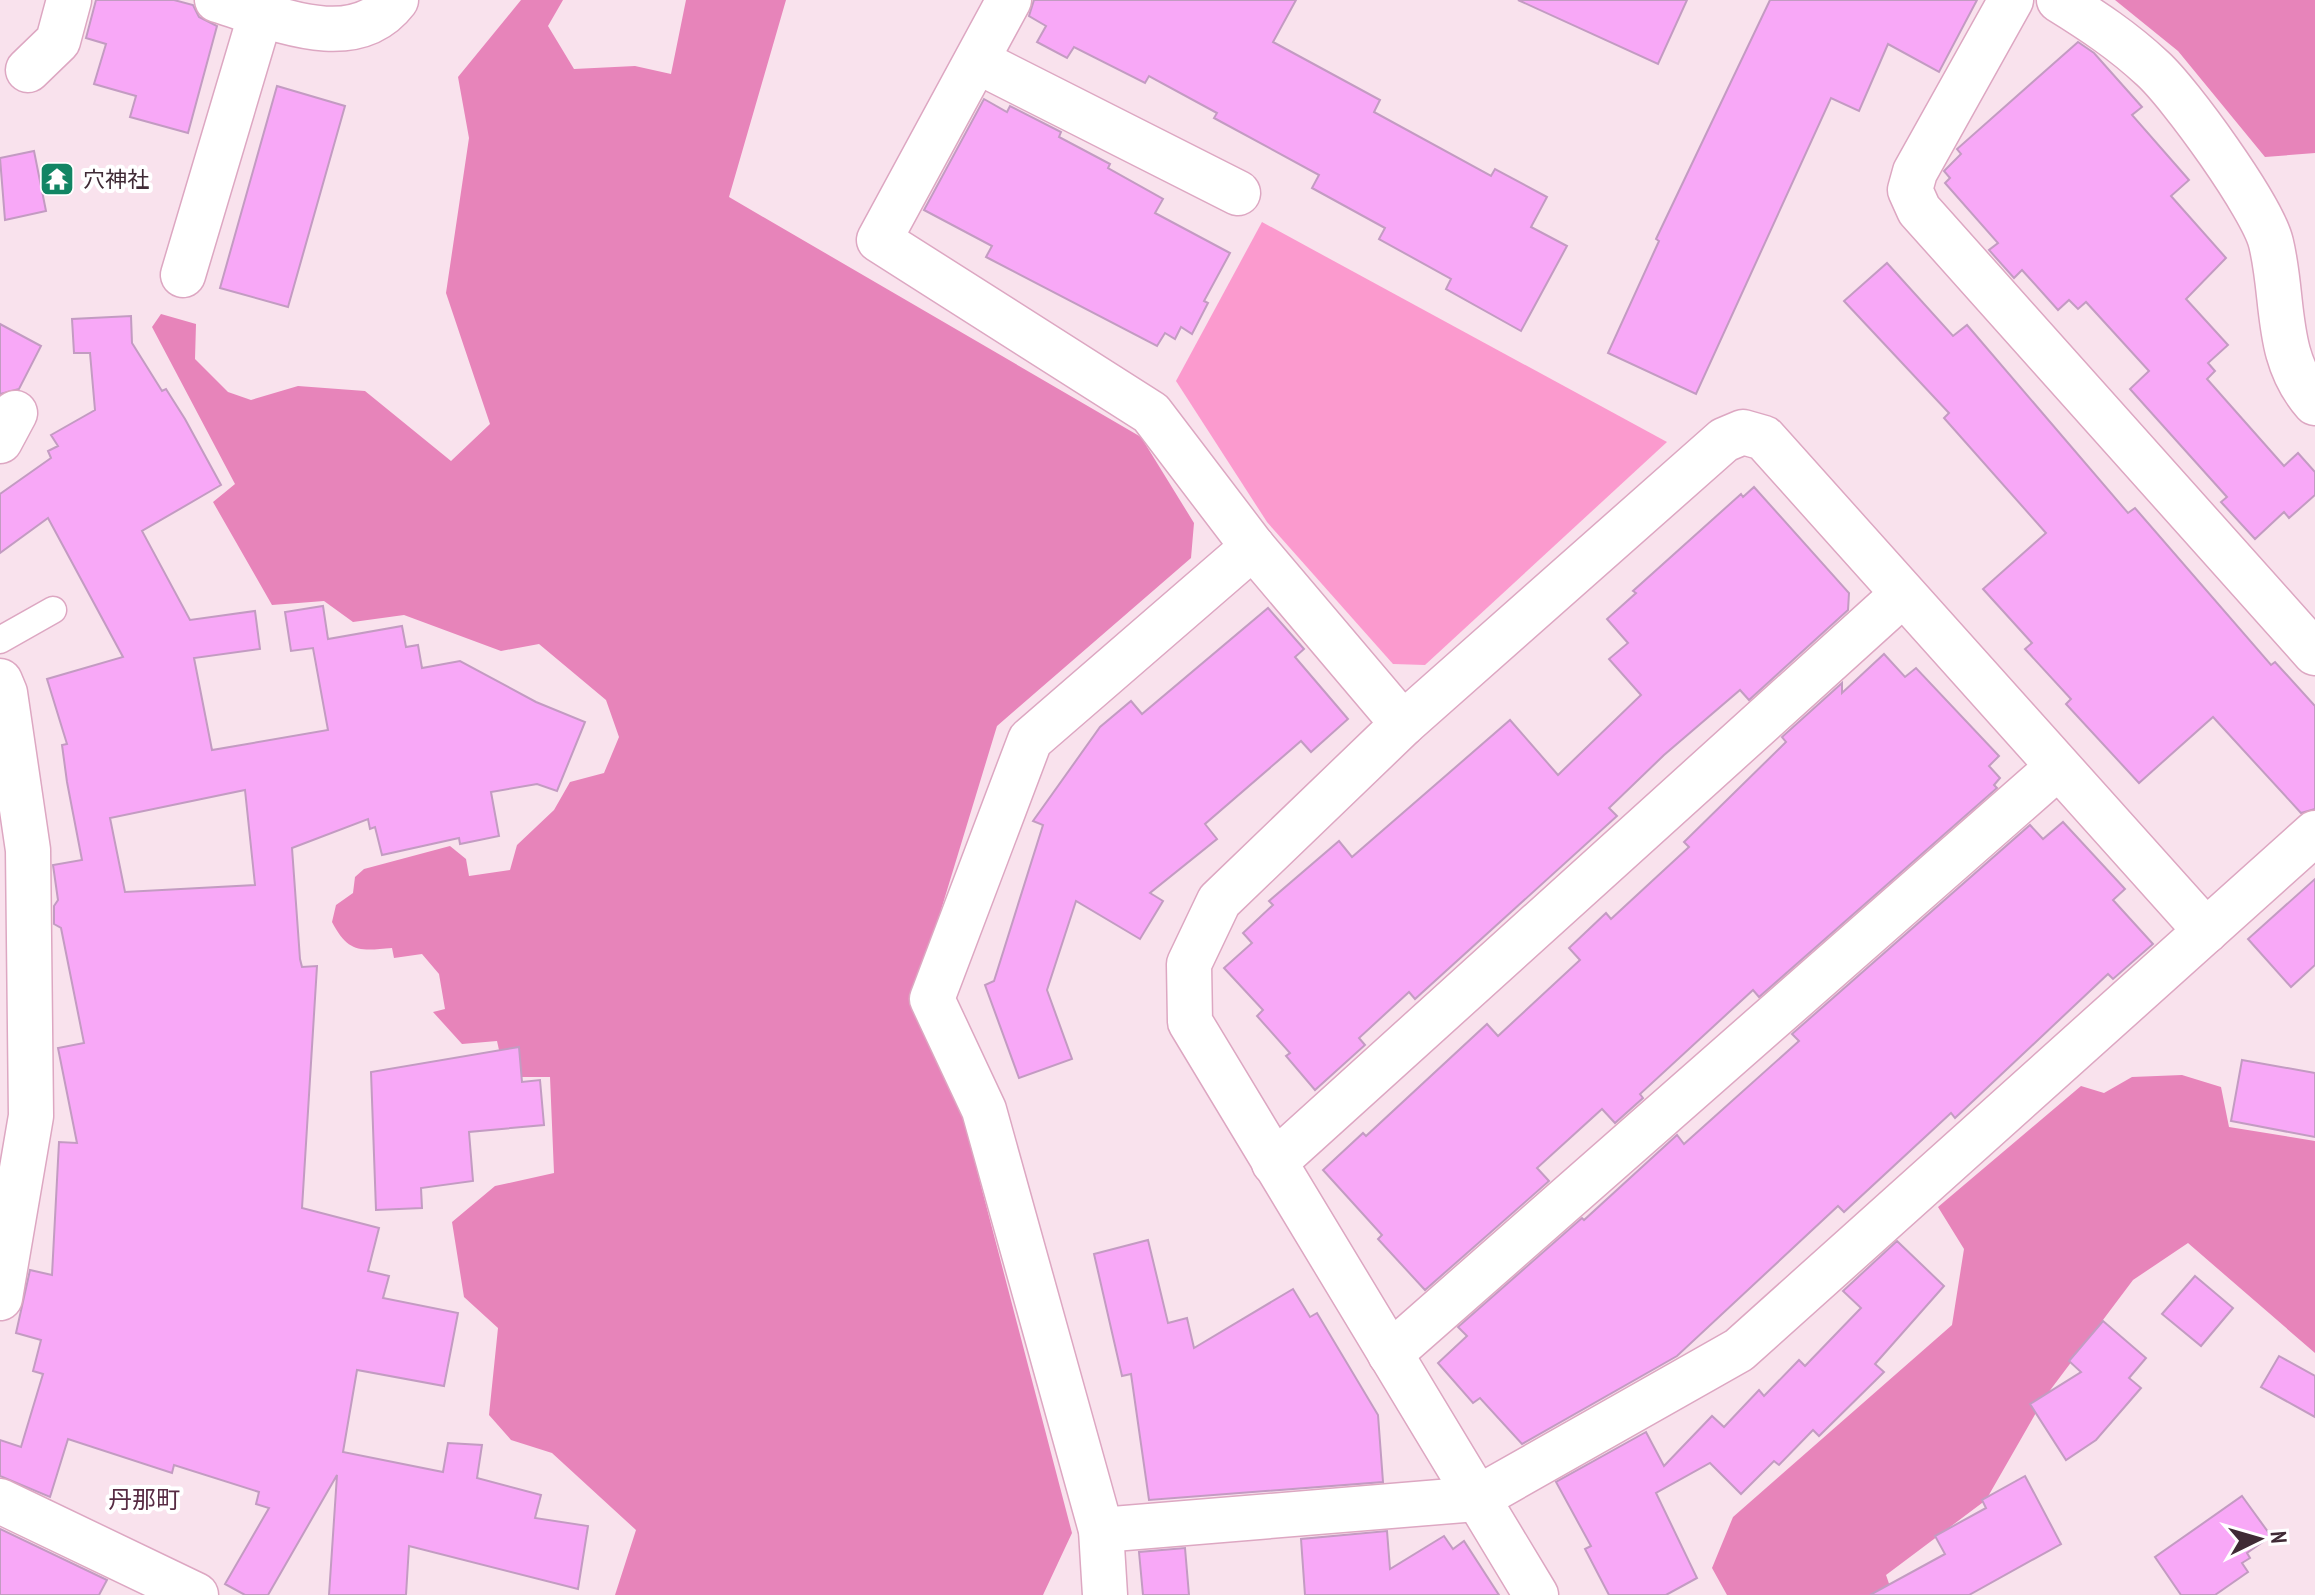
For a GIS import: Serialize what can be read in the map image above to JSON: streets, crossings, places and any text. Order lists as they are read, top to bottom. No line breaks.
{"districts":["丹那町"],"places":{"temple":["穴神社"]},"north":"right"}
